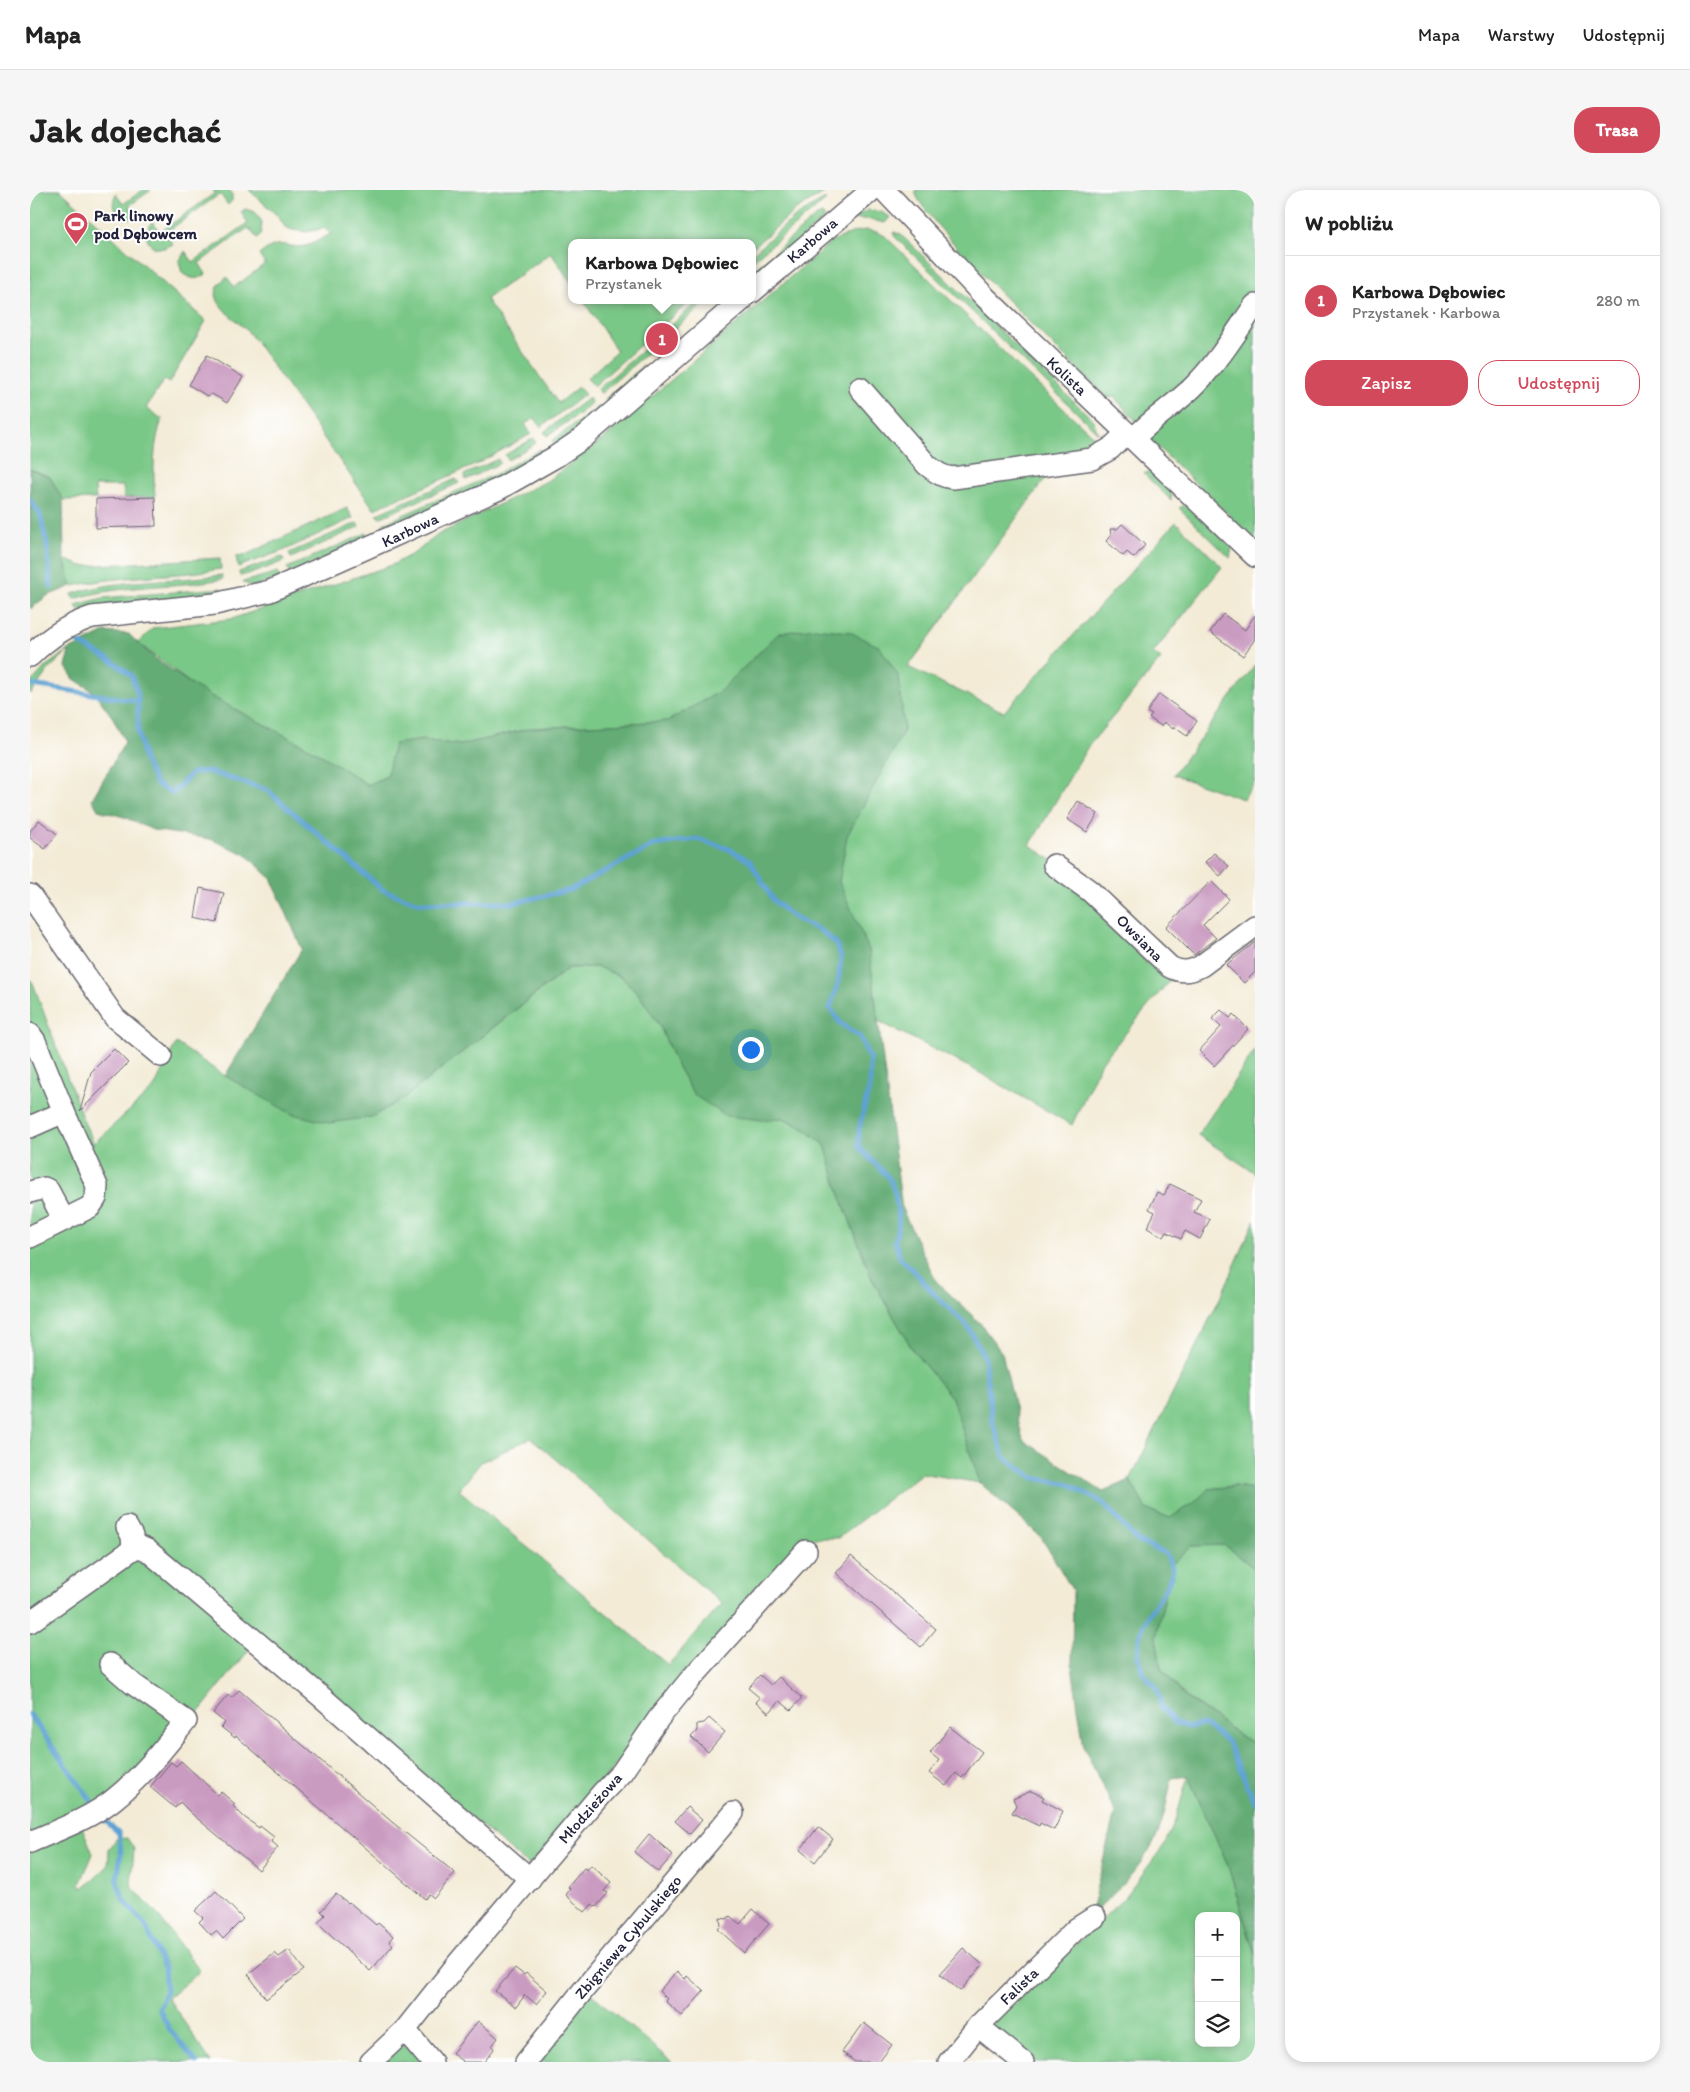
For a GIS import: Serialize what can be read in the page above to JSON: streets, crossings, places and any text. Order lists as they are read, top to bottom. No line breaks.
{"streets":{"street":["Karbowa","Kolista","Owsiana","Młodzieżowa","Zbigniewa Cybulskiego","Falista"]},"places":{"sports":["Park linowy pod Dębowcem"]},"page":{"header":"Mapa","nav":["Mapa","Warstwy","Udostępnij"],"buttons":["Trasa",["Zapisz","Udostępnij"]],"title":"Jak dojechać","heading":"W pobliżu","popup":["Karbowa Dębowiec","Przystanek"],"list":[{"mark":"1","name":"Karbowa Dębowiec","note":"Przystanek · Karbowa","value":"280 m"}],"pins":"1","map_buttons":["+","−"]}}
